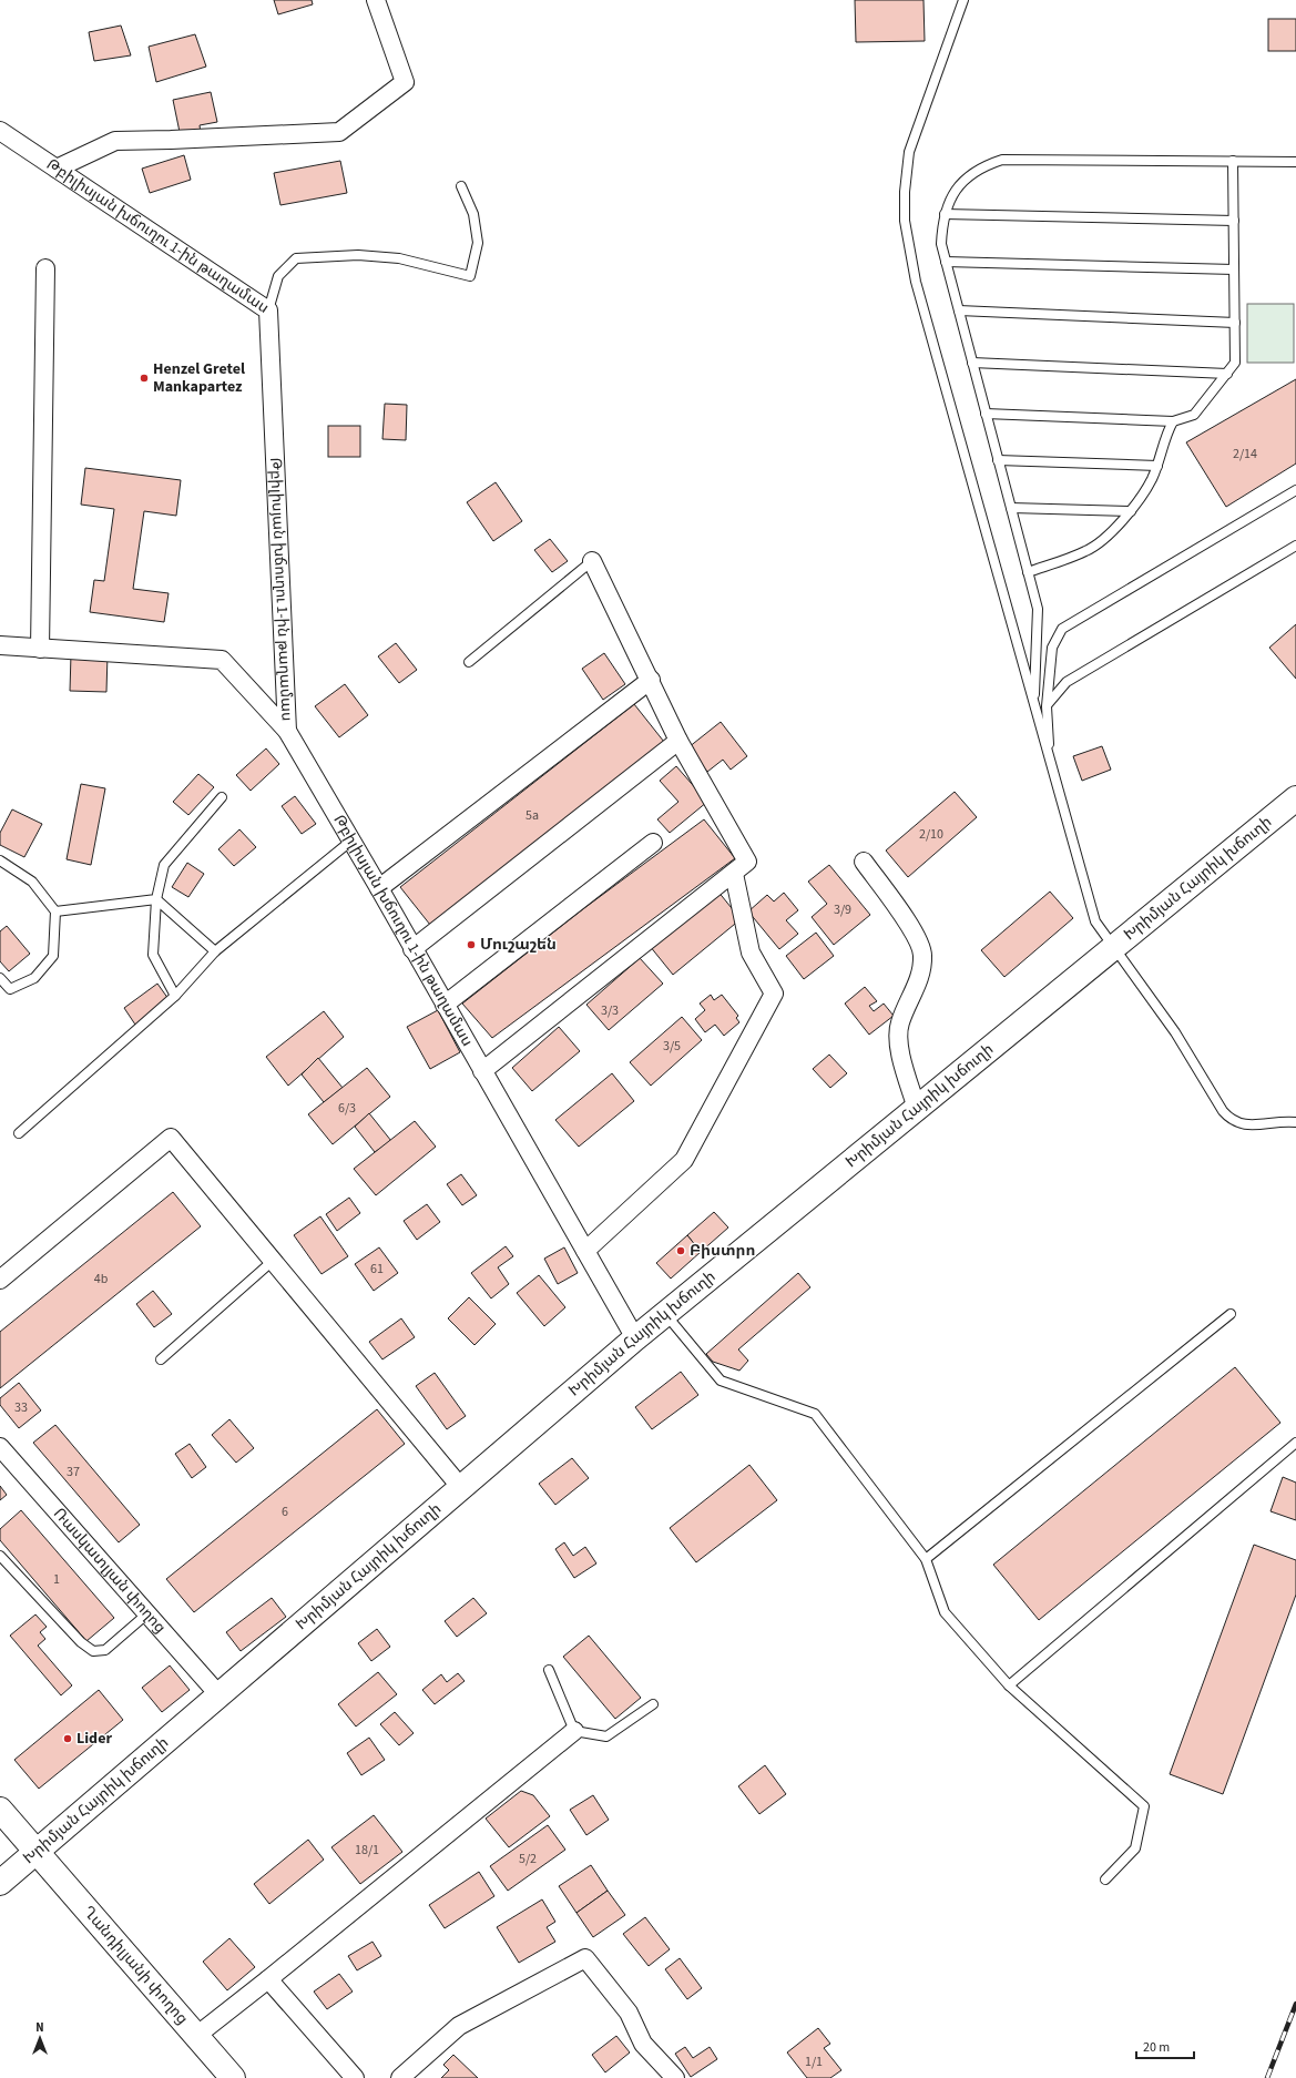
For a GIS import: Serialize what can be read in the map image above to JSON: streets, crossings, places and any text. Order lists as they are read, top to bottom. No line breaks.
{"streets":{"main road":["Խրիմյան Հայրիկ խճուղի","Ղանդիլյանի փողոց"],"street":["Թբիլիսյան խճուղու 1-ին թաղամաս","Ռասկատլյան փողոց"]},"crossings":[["Թբիլիսյան խճուղու 1-ին թաղամաս","Խրիմյան Հայրիկ խճուղի"],["Խրիմյան Հայրիկ խճուղի","Ռասկատլյան փողոց"],["Խրիմյան Հայրիկ խճուղի","Ղանդիլյանի փողոց"]],"places":["Henzel Gretel Mankapartez","Մուշաշեն","Բիստրո","Lider"],"house_numbers":["2/14","5a","2/10","3/9","3/3","3/5","6/3","61","4b","33","37","6","1","18/1","5/2","1/1"],"scale_bar":"20 m","north":"top"}
